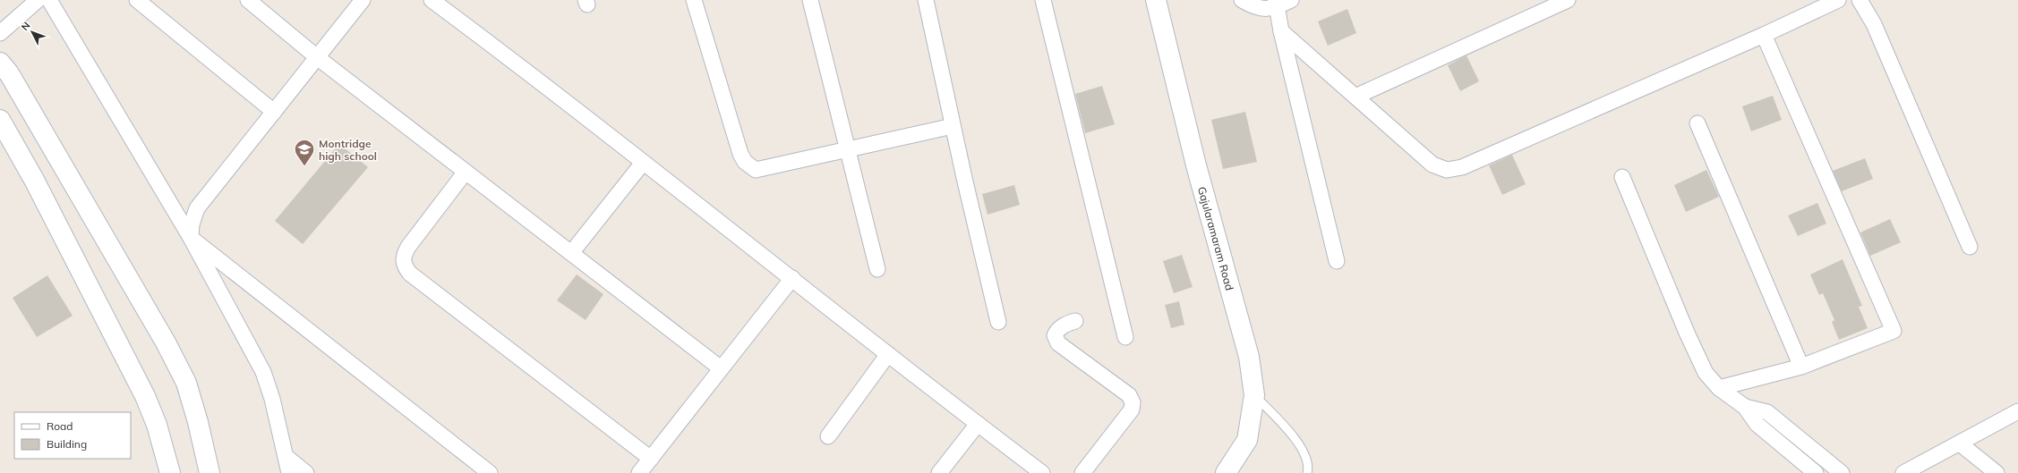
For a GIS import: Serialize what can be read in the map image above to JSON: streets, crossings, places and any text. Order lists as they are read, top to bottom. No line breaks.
{"streets":{"street":["Gajularamaram Road"]},"places":{"school or university":["Montridge high school"]},"legend":["Road","Building"],"north":"top left"}
